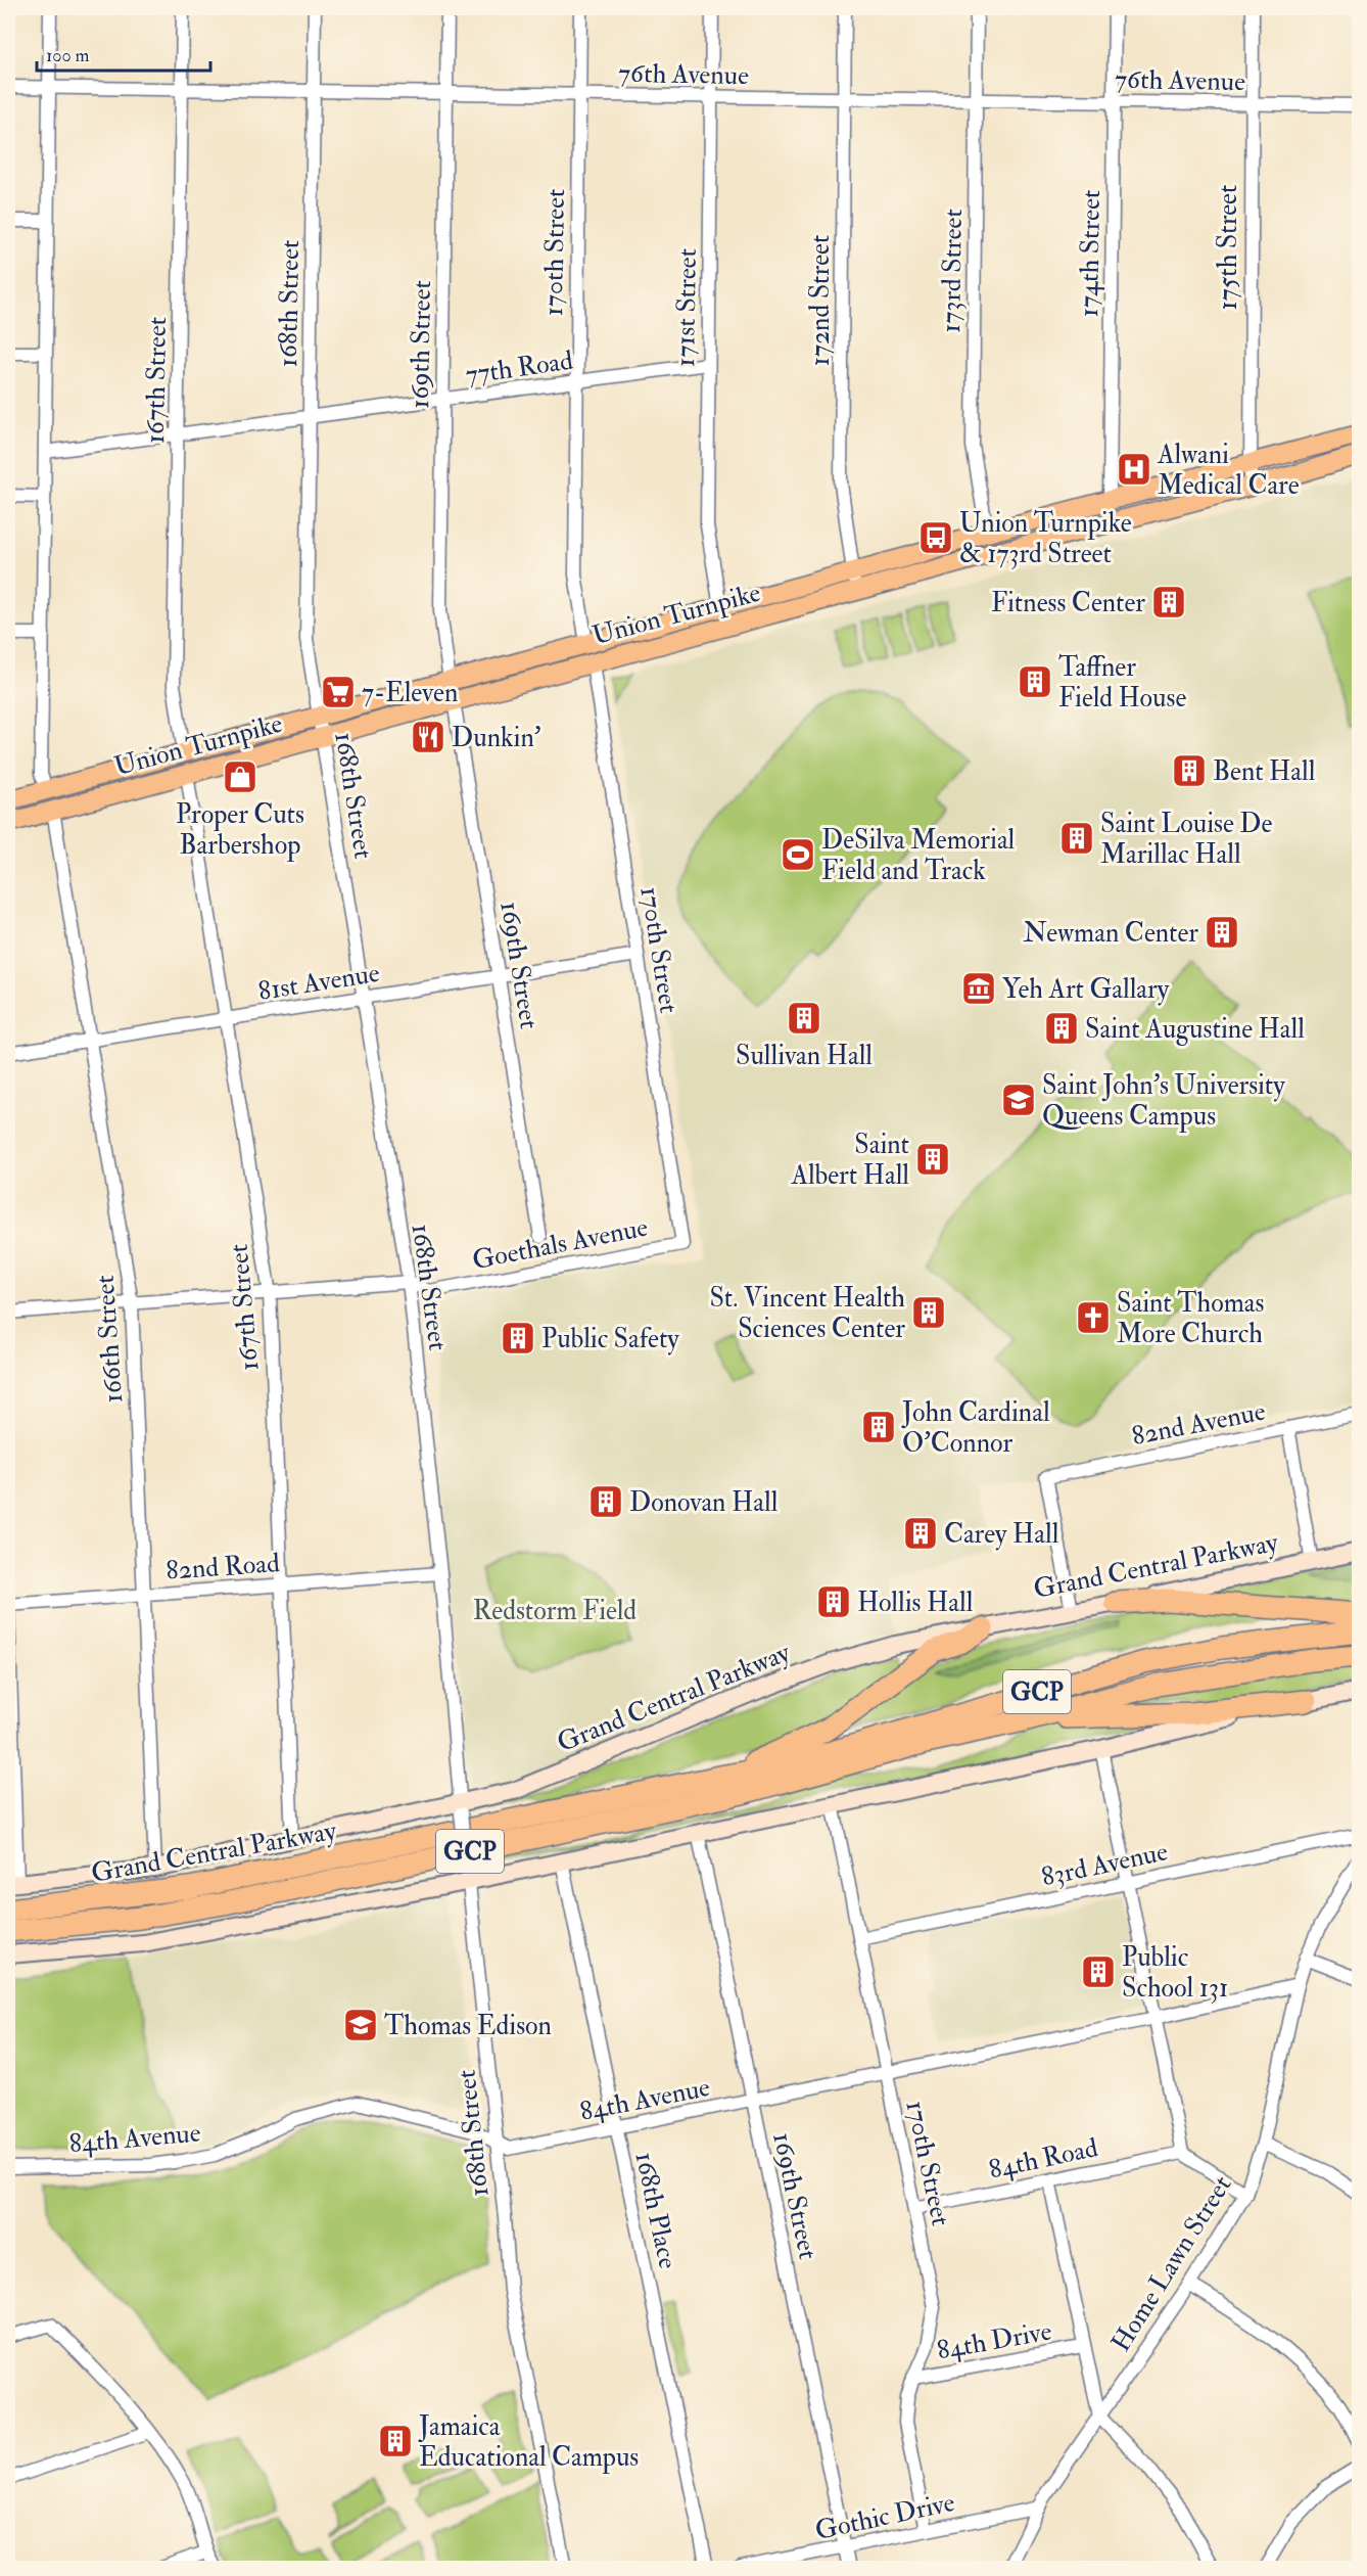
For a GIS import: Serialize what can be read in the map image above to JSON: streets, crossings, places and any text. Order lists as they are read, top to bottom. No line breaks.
{"streets":{"highway":["Grand Central Parkway","GCP"],"main road":["Union Turnpike"],"street":["76th Avenue","175th Street","170th Street","174th Street","173rd Street","172nd Street","168th Street","171st Street","169th Street","77th Road","167th Street","81st Avenue","Goethals Avenue","166th Street","82nd Avenue","82nd Road","83rd Avenue","84th Avenue","84th Road","168th Place","Home Lawn Street","84th Drive","Gothic Drive"]},"crossings":[["76th Avenue","175th Street"],["76th Avenue","170th Street"],["76th Avenue","174th Street"],["76th Avenue","173rd Street"],["76th Avenue","172nd Street"],["76th Avenue","168th Street"],["76th Avenue","171st Street"],["76th Avenue","169th Street"],["76th Avenue","167th Street"],["175th Street","Union Turnpike"],["170th Street","77th Road"],["170th Street","Union Turnpike"],["170th Street","81st Avenue"],["170th Street","Goethals Avenue"],["170th Street","83rd Avenue"],["170th Street","84th Avenue"],["170th Street","84th Road"],["170th Street","84th Drive"],["170th Street","Gothic Drive"],["174th Street","Union Turnpike"],["173rd Street","Union Turnpike"],["172nd Street","Union Turnpike"],["168th Street","77th Road"],["168th Street","Union Turnpike"],["168th Street","81st Avenue"],["168th Street","Goethals Avenue"],["168th Street","Grand Central Parkway"],["168th Street","82nd Road"],["168th Street","84th Avenue"],["171st Street","77th Road"],["171st Street","Union Turnpike"],["169th Street","77th Road"],["169th Street","Union Turnpike"],["169th Street","81st Avenue"],["169th Street","84th Avenue"],["169th Street","Gothic Drive"],["77th Road","167th Street"],["167th Street","Union Turnpike"],["167th Street","81st Avenue"],["167th Street","Goethals Avenue"],["167th Street","Grand Central Parkway"],["167th Street","82nd Road"],["Union Turnpike","166th Street"],["81st Avenue","166th Street"],["Goethals Avenue","166th Street"],["166th Street","Grand Central Parkway"],["166th Street","82nd Road"],["82nd Avenue","Grand Central Parkway"],["84th Avenue","168th Place"],["84th Avenue","Home Lawn Street"],["Home Lawn Street","Gothic Drive"]],"parks":["Redstorm Field"],"places":{"hospital":["Alwani Medical Care"],"bus stop":["Union Turnpike & 173rd Street"],"building":["Fitness Center","Taffner Field House","Bent Hall","Saint Louise De Marillac Hall","Newman Center","Sullivan Hall","Saint Augustine Hall","Saint Albert Hall","St. Vincent Health Sciences Center","Public Safety","John Cardinal O'Connor","Donovan Hall","Carey Hall","Hollis Hall","Public School 131","Jamaica Educational Campus"],"supermarket":["7-Eleven"],"restaurant":["Dunkin'"],"shop":["Proper Cuts Barbershop"],"sports":["DeSilva Memorial Field and Track"],"museum":["Yeh Art Gallary"],"school or university":["Saint John's University Queens Campus","Thomas Edison"],"church":["Saint Thomas More Church"]},"scale_bar":"100 m"}
